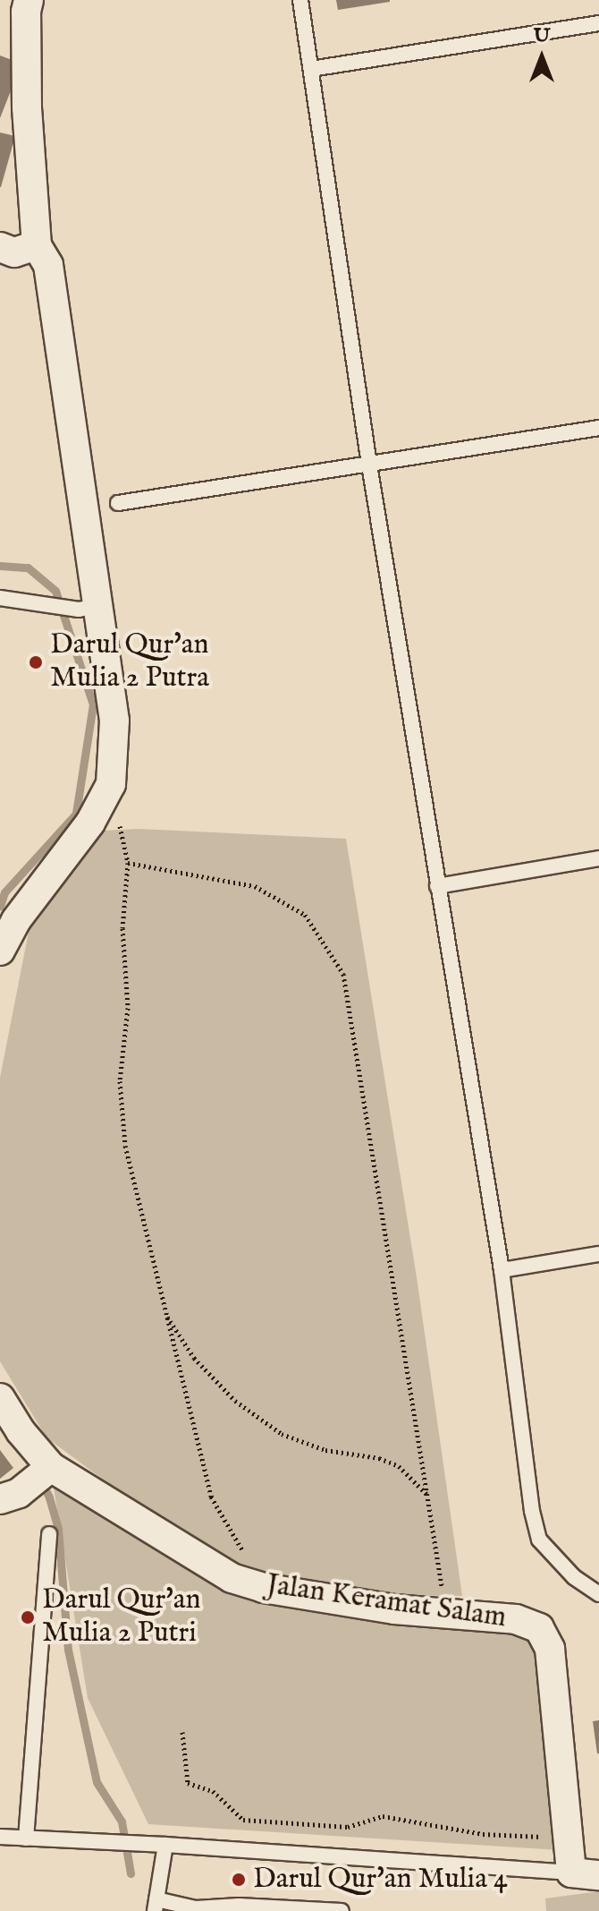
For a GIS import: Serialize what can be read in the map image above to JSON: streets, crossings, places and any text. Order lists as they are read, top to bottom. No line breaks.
{"streets":{"street":["Jalan Keramat Salam"]},"places":["Darul Qur'an Mulia 2 Putra","Darul Qur'an Mulia 2 Putri","Darul Qur'an Mulia 4"],"north":"top"}
